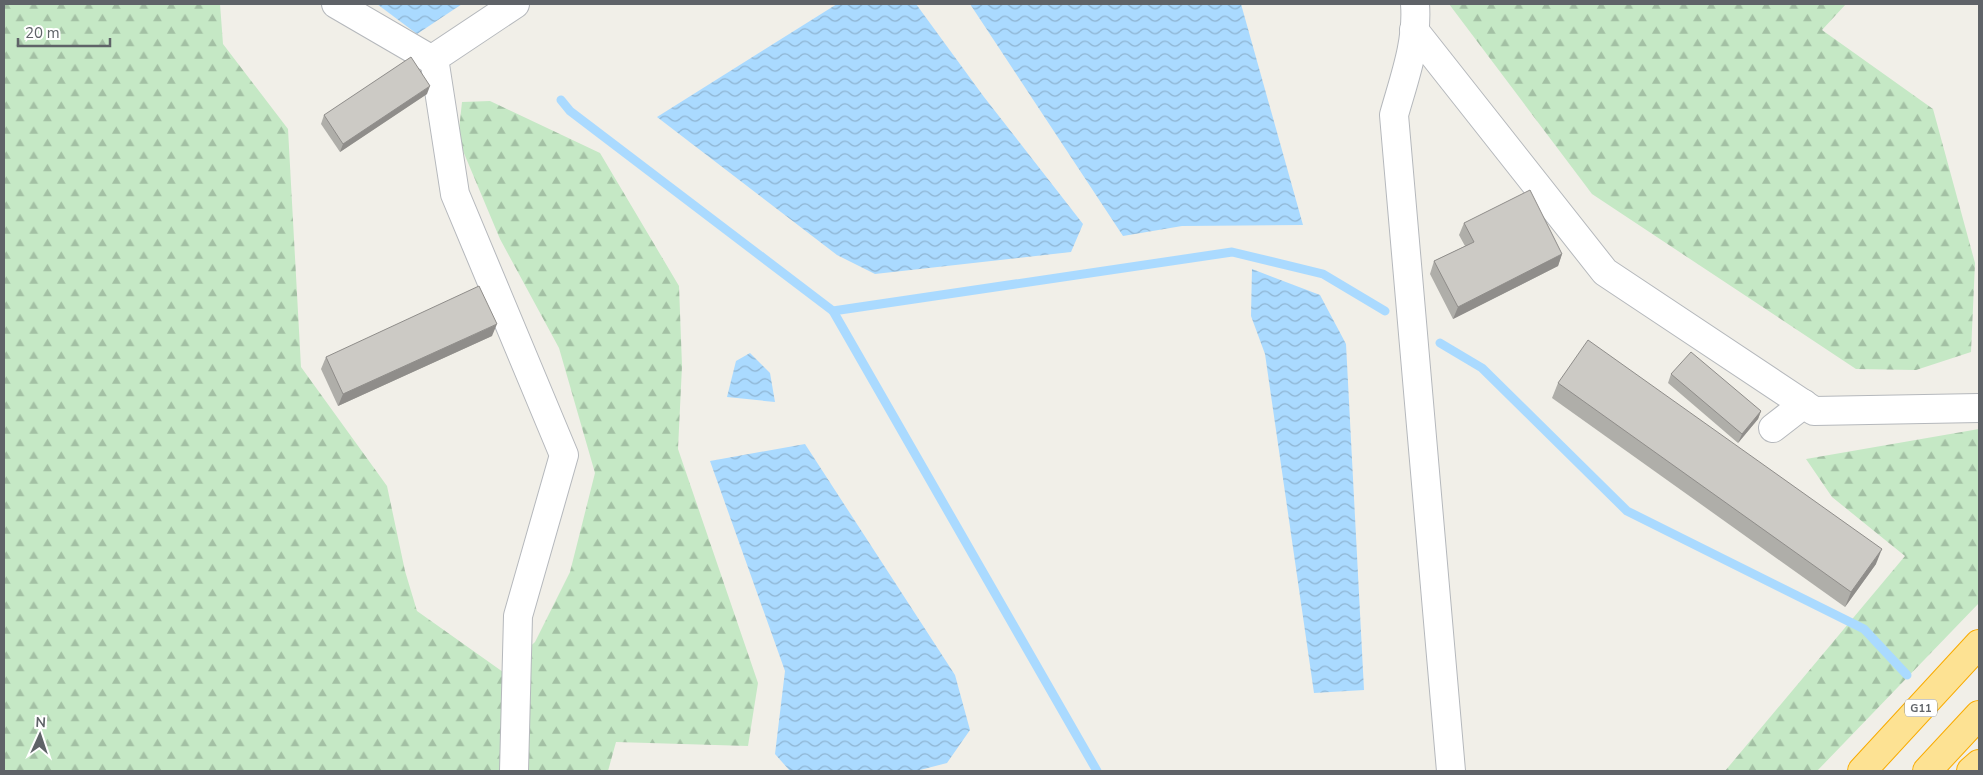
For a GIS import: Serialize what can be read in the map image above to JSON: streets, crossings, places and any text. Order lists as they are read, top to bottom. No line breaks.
{"streets":{"highway":["G11"]},"scale_bar":"20 m","north":"top"}
